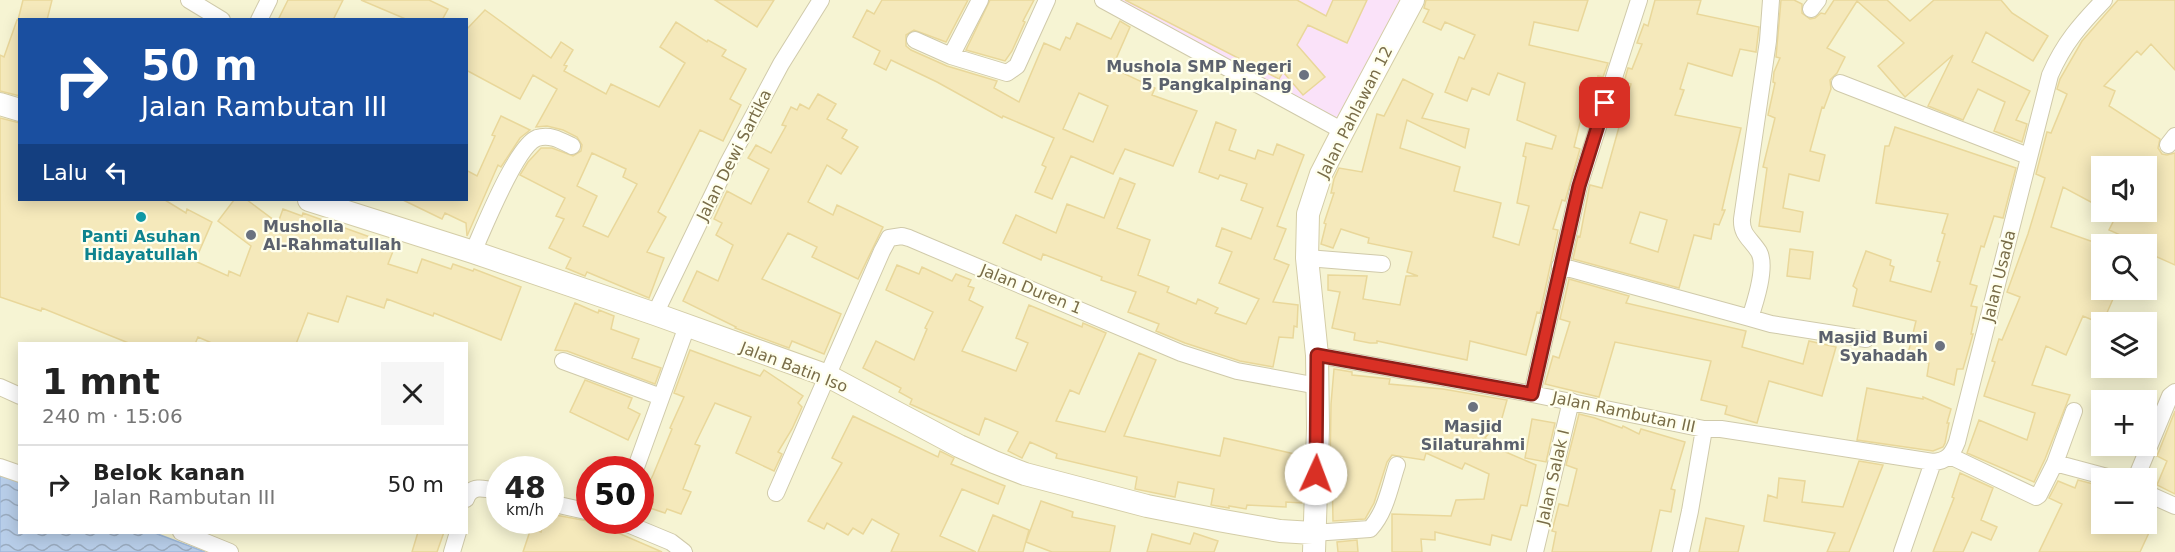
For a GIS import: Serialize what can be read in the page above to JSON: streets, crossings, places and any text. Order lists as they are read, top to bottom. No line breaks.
{"streets":{"street":["Jalan Pahlawan 12","Jalan Dewi Sartika","Jalan Usada","Jalan Duren 1","Jalan Batin Iso","Jalan Rambutan III","Jalan Salak I"]},"crossings":[["Jalan Pahlawan 12","Jalan Duren 1"],["Jalan Pahlawan 12","Jalan Batin Iso"],["Jalan Pahlawan 12","Jalan Rambutan III"],["Jalan Dewi Sartika","Jalan Batin Iso"],["Jalan Duren 1","Jalan Batin Iso"],["Jalan Rambutan III","Jalan Salak I"]],"places":["Mushola SMP Negeri 5 Pangkalpinang","Panti Asuhan Hidayatullah","Musholla Al-Rahmatullah","Masjid Bumi Syahadah","Masjid Silaturahmi"],"page":{"turn":["50 m","Jalan Rambutan III"],"then":"Lalu","map_buttons":["+","−"],"heading":["1 mnt","240 m · 15:06"],"list":[{"name":"Belok kanan","note":"Jalan Rambutan III","value":"50 m"}],"speed":"48 km/h","limit":"50"}}
